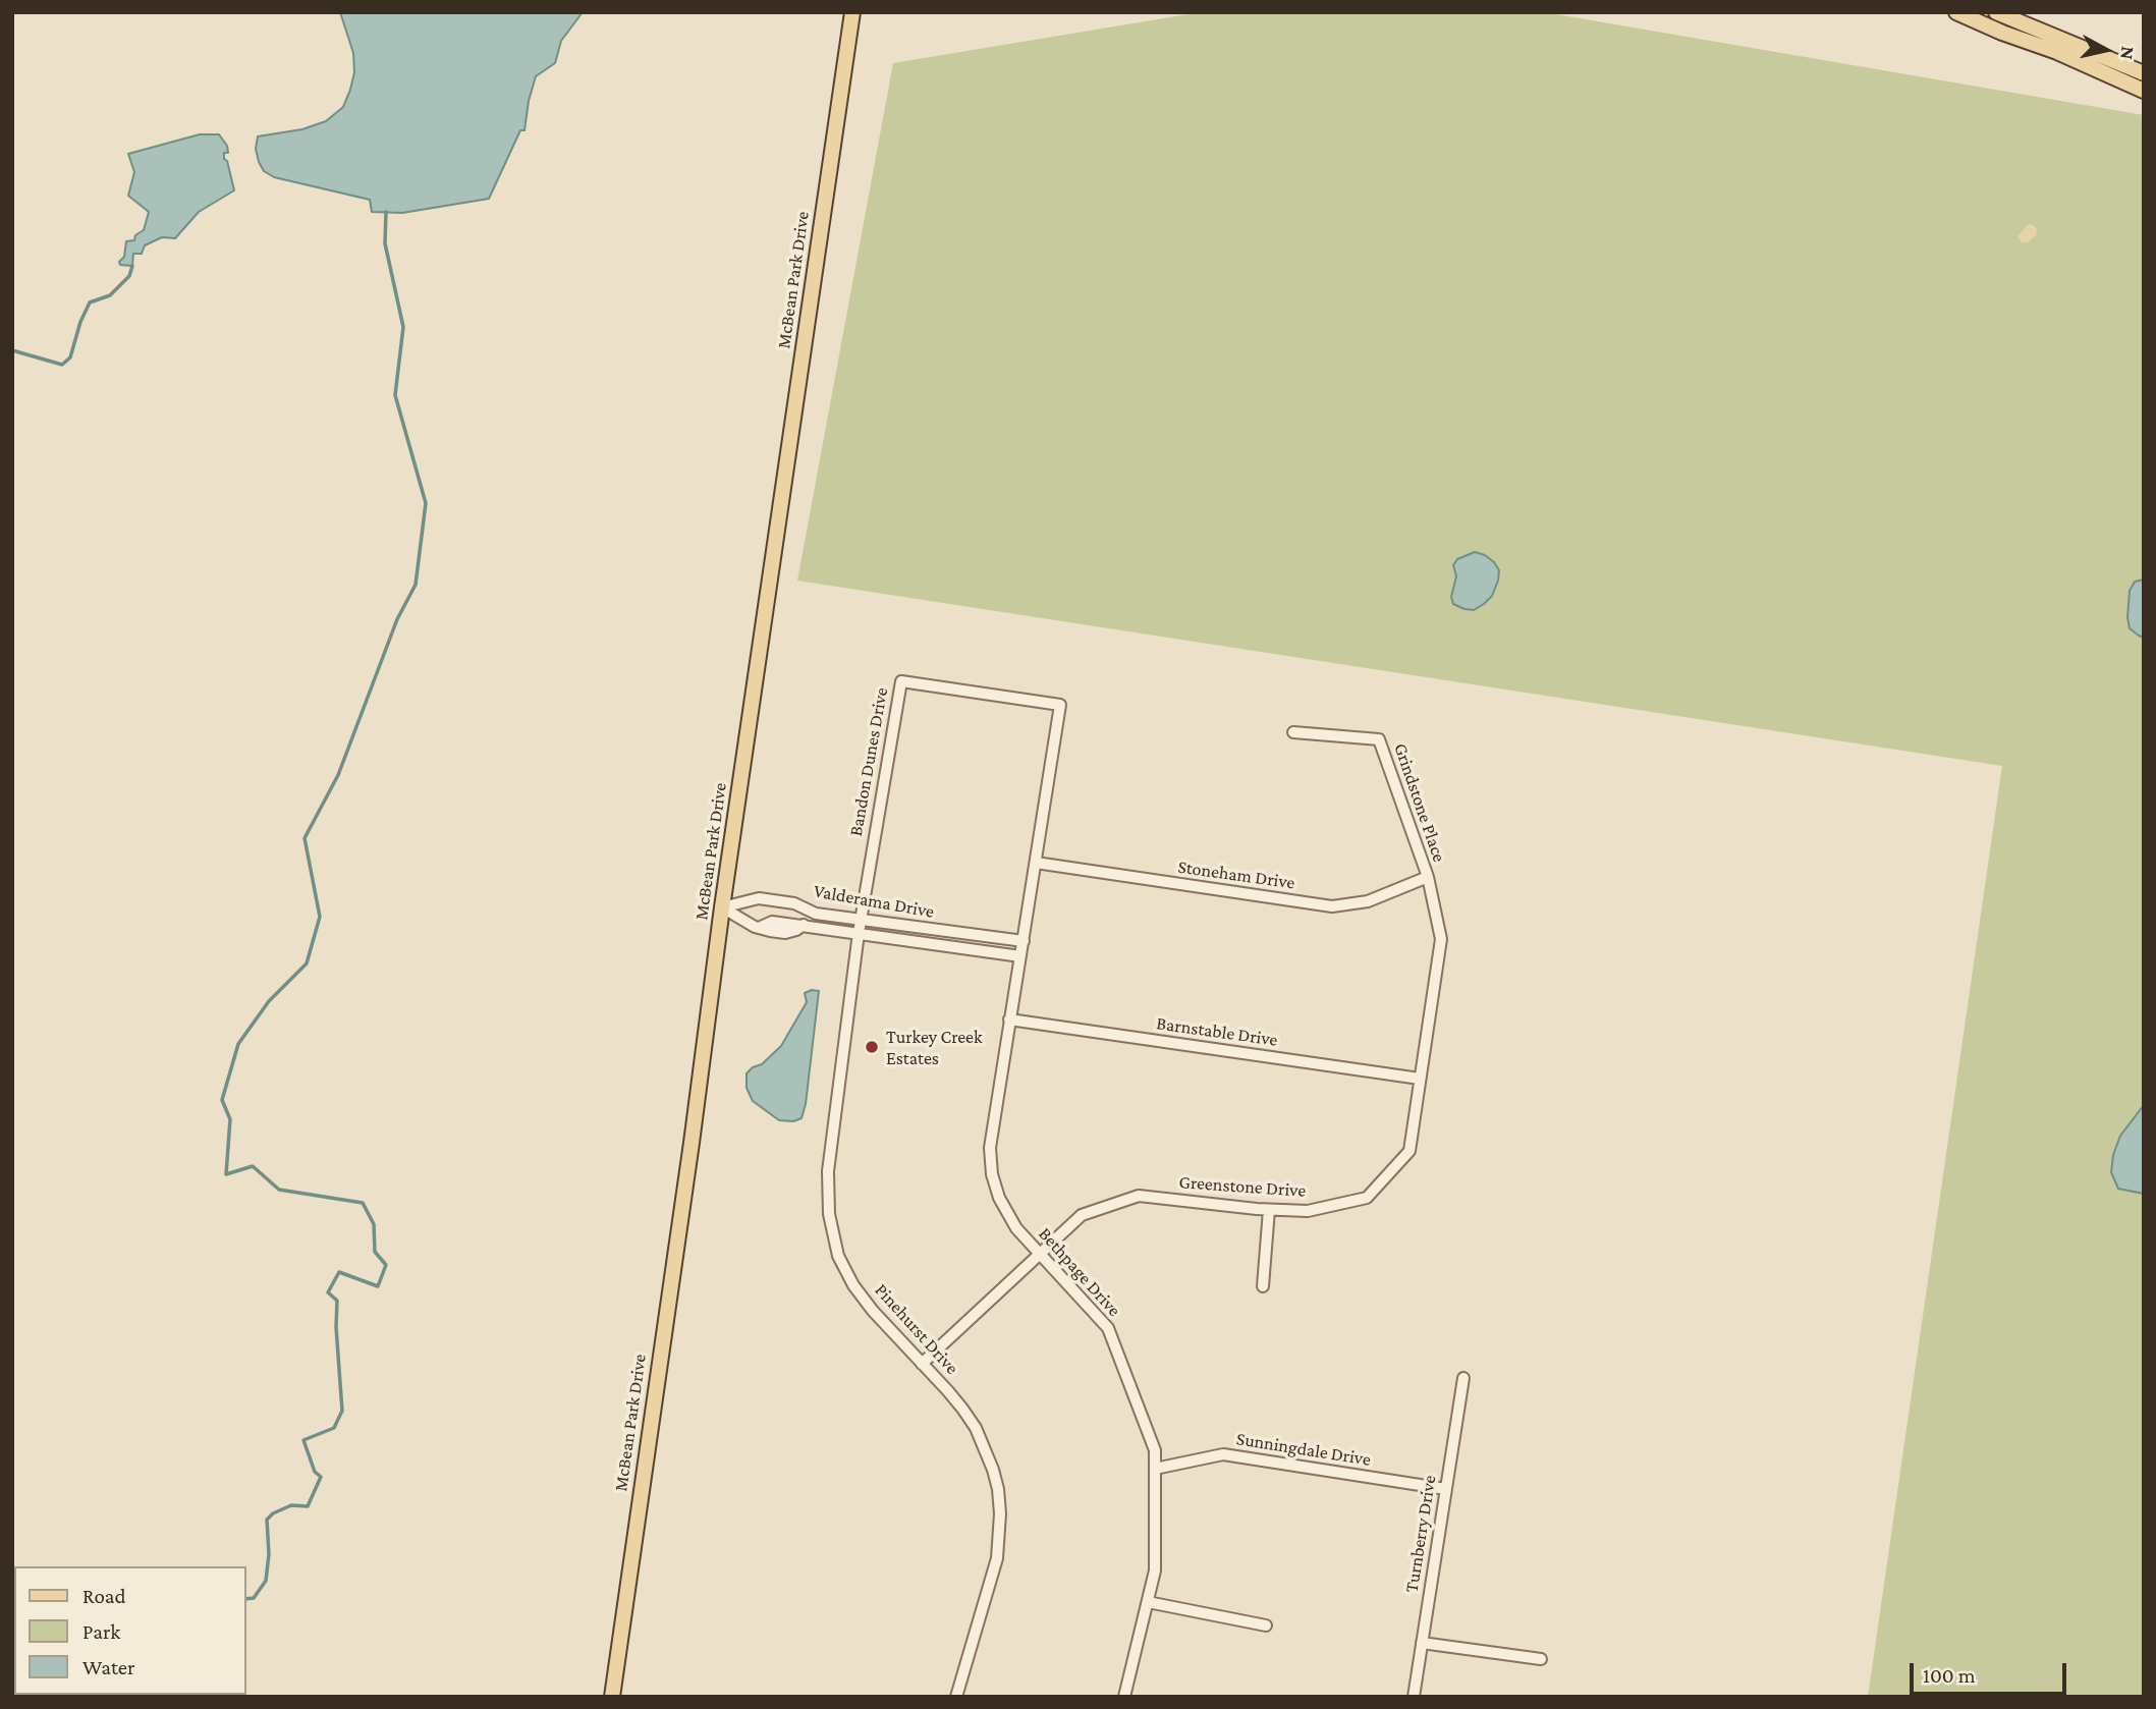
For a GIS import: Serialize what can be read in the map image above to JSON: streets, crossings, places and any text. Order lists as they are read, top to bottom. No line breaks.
{"streets":{"main road":["McBean Park Drive"],"street":["Bandon Dunes Drive","Grindstone Place","Stoneham Drive","Valderama Drive","Barnstable Drive","Greenstone Drive","Bethpage Drive","Pinehurst Drive","Sunningdale Drive","Turnberry Drive"]},"crossings":[["McBean Park Drive","Valderama Drive"],["Bandon Dunes Drive","Stoneham Drive"],["Bandon Dunes Drive","Valderama Drive"],["Bandon Dunes Drive","Bethpage Drive"],["Bandon Dunes Drive","Pinehurst Drive"],["Grindstone Place","Stoneham Drive"],["Grindstone Place","Greenstone Drive"],["Stoneham Drive","Greenstone Drive"],["Valderama Drive","Bethpage Drive"],["Valderama Drive","Pinehurst Drive"],["Barnstable Drive","Greenstone Drive"],["Barnstable Drive","Bethpage Drive"],["Greenstone Drive","Bethpage Drive"],["Greenstone Drive","Pinehurst Drive"],["Bethpage Drive","Sunningdale Drive"],["Sunningdale Drive","Turnberry Drive"]],"places":["Turkey Creek Estates"],"legend":["Road","Park","Water"],"scale_bar":"100 m","north":"right"}
